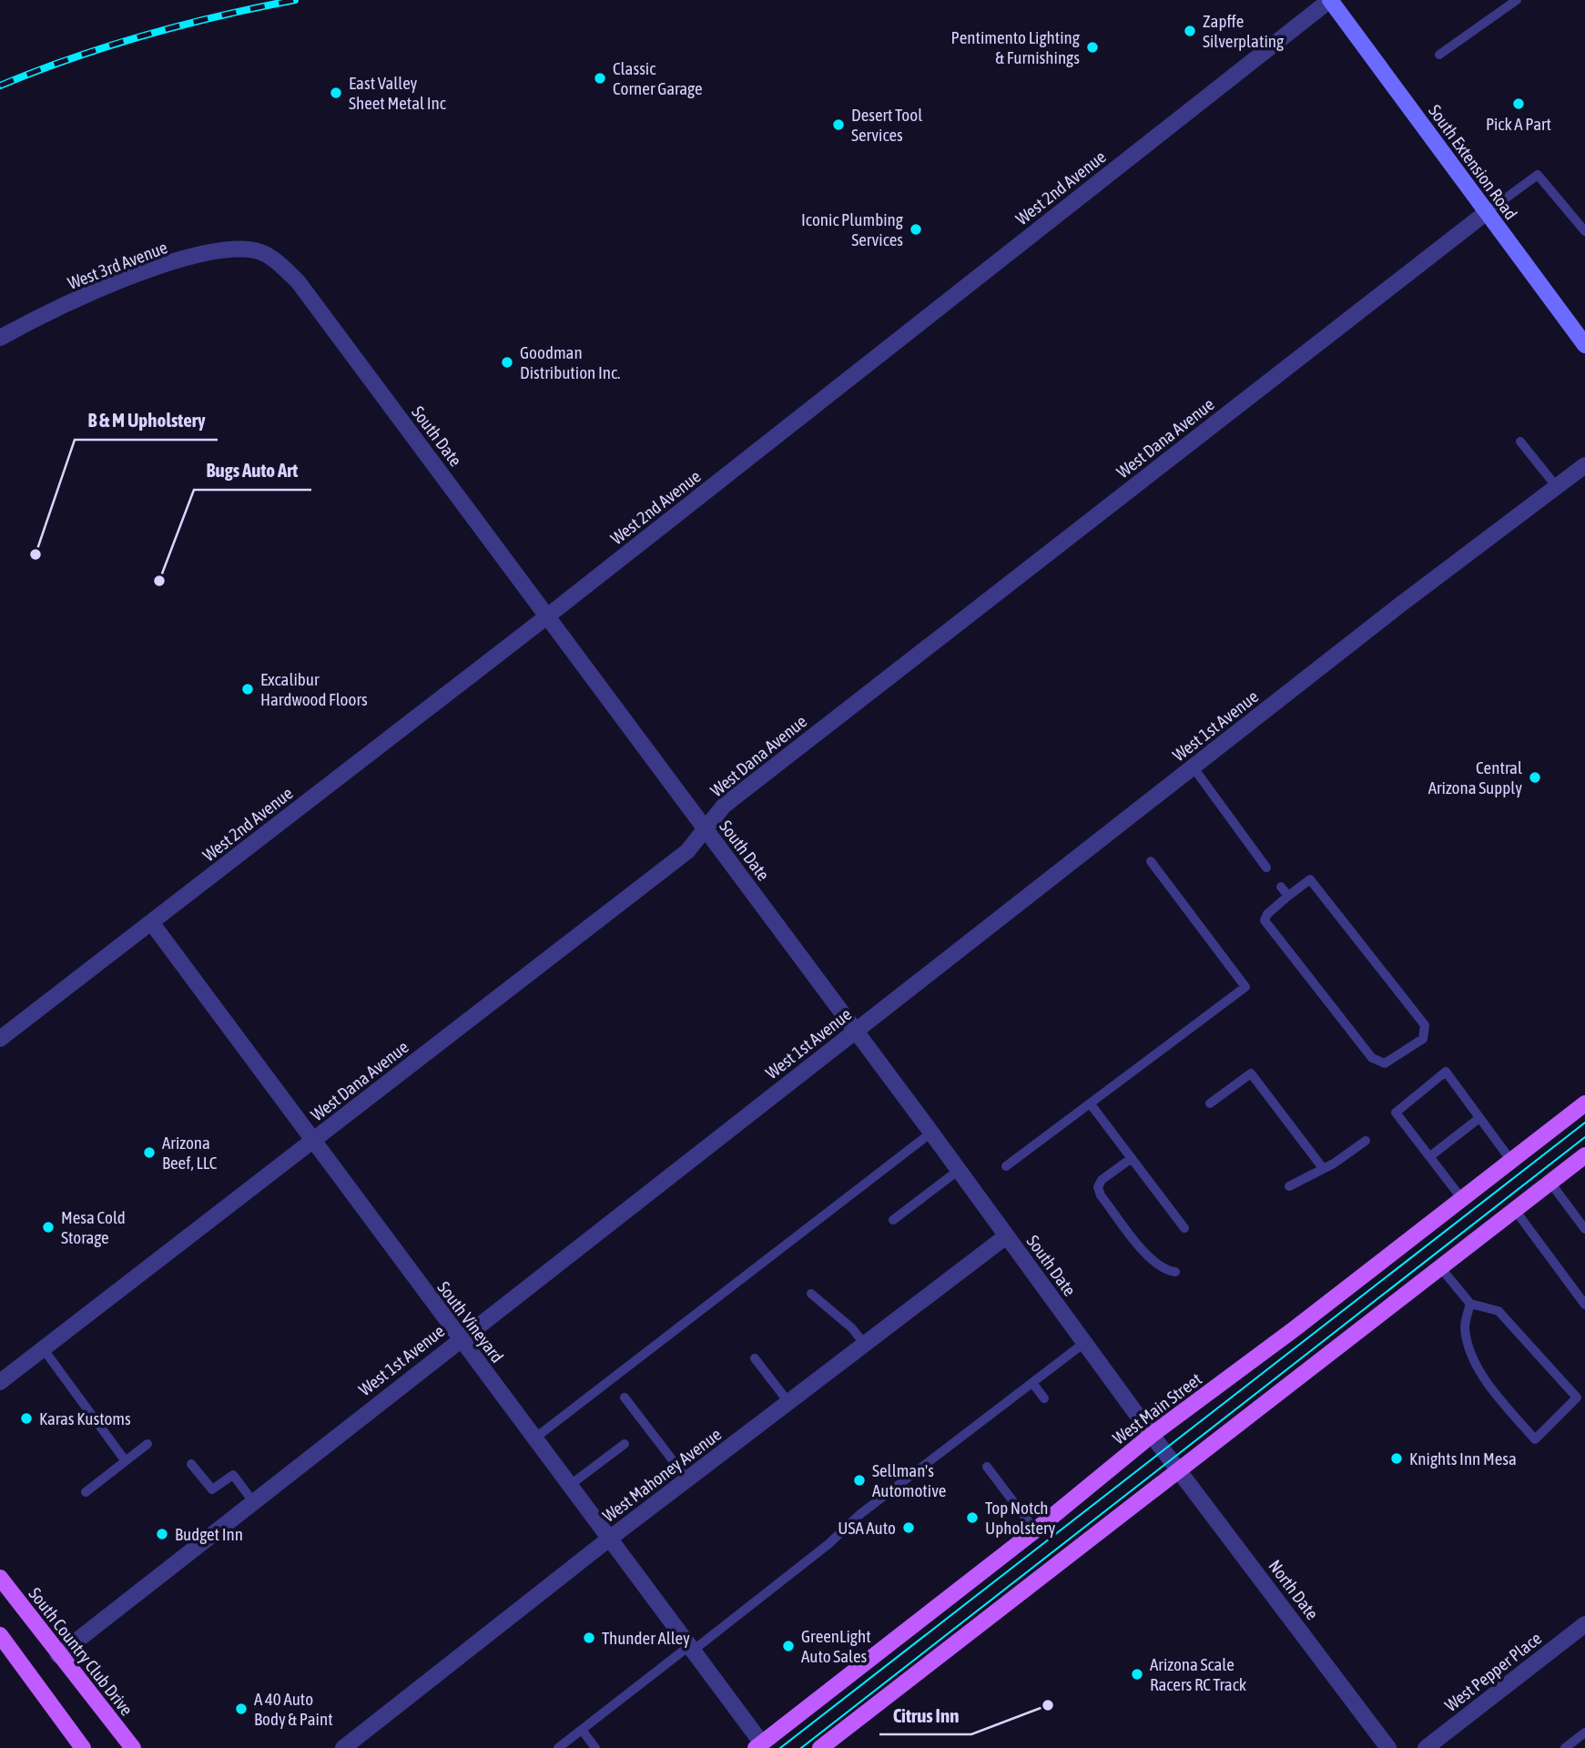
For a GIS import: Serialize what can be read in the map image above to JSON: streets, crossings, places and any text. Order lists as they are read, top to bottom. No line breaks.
{"streets":{"main road":["West Main Street","South Country Club Drive"],"street":["South Extension Road","West 2nd Avenue","West 3rd Avenue","South Date","West Dana Avenue","West 1st Avenue","South Vineyard","West Mahoney Avenue","North Date","West Pepper Place"]},"crossings":[["South Extension Road","West 2nd Avenue"],["South Extension Road","West Dana Avenue"],["West 2nd Avenue","South Date"],["West 2nd Avenue","South Vineyard"],["West 3rd Avenue","South Date"],["South Date","West Dana Avenue"],["South Date","West 1st Avenue"],["South Date","West Main Street"],["South Date","West Mahoney Avenue"],["South Date","North Date"],["West Dana Avenue","South Vineyard"],["West 1st Avenue","South Vineyard"],["West 1st Avenue","South Country Club Drive"],["South Vineyard","West Main Street"],["South Vineyard","West Mahoney Avenue"]],"places":["Zapffe Silverplating","Pentimento Lighting & Furnishings","Classic Corner Garage","East Valley Sheet Metal Inc","Pick A Part","Desert Tool Services","Iconic Plumbing Services","Goodman Distribution Inc.","B & M Upholstery","Bugs Auto Art","Excalibur Hardwood Floors","Central Arizona Supply","Arizona Beef, LLC","Mesa Cold Storage","Karas Kustoms","Knights Inn Mesa","Sellman's Automotive","Top Notch Upholstery","USA Auto","Budget Inn","Thunder Alley","GreenLight Auto Sales","Arizona Scale Racers RC Track","Citrus Inn","A 40 Auto Body & Paint"]}
